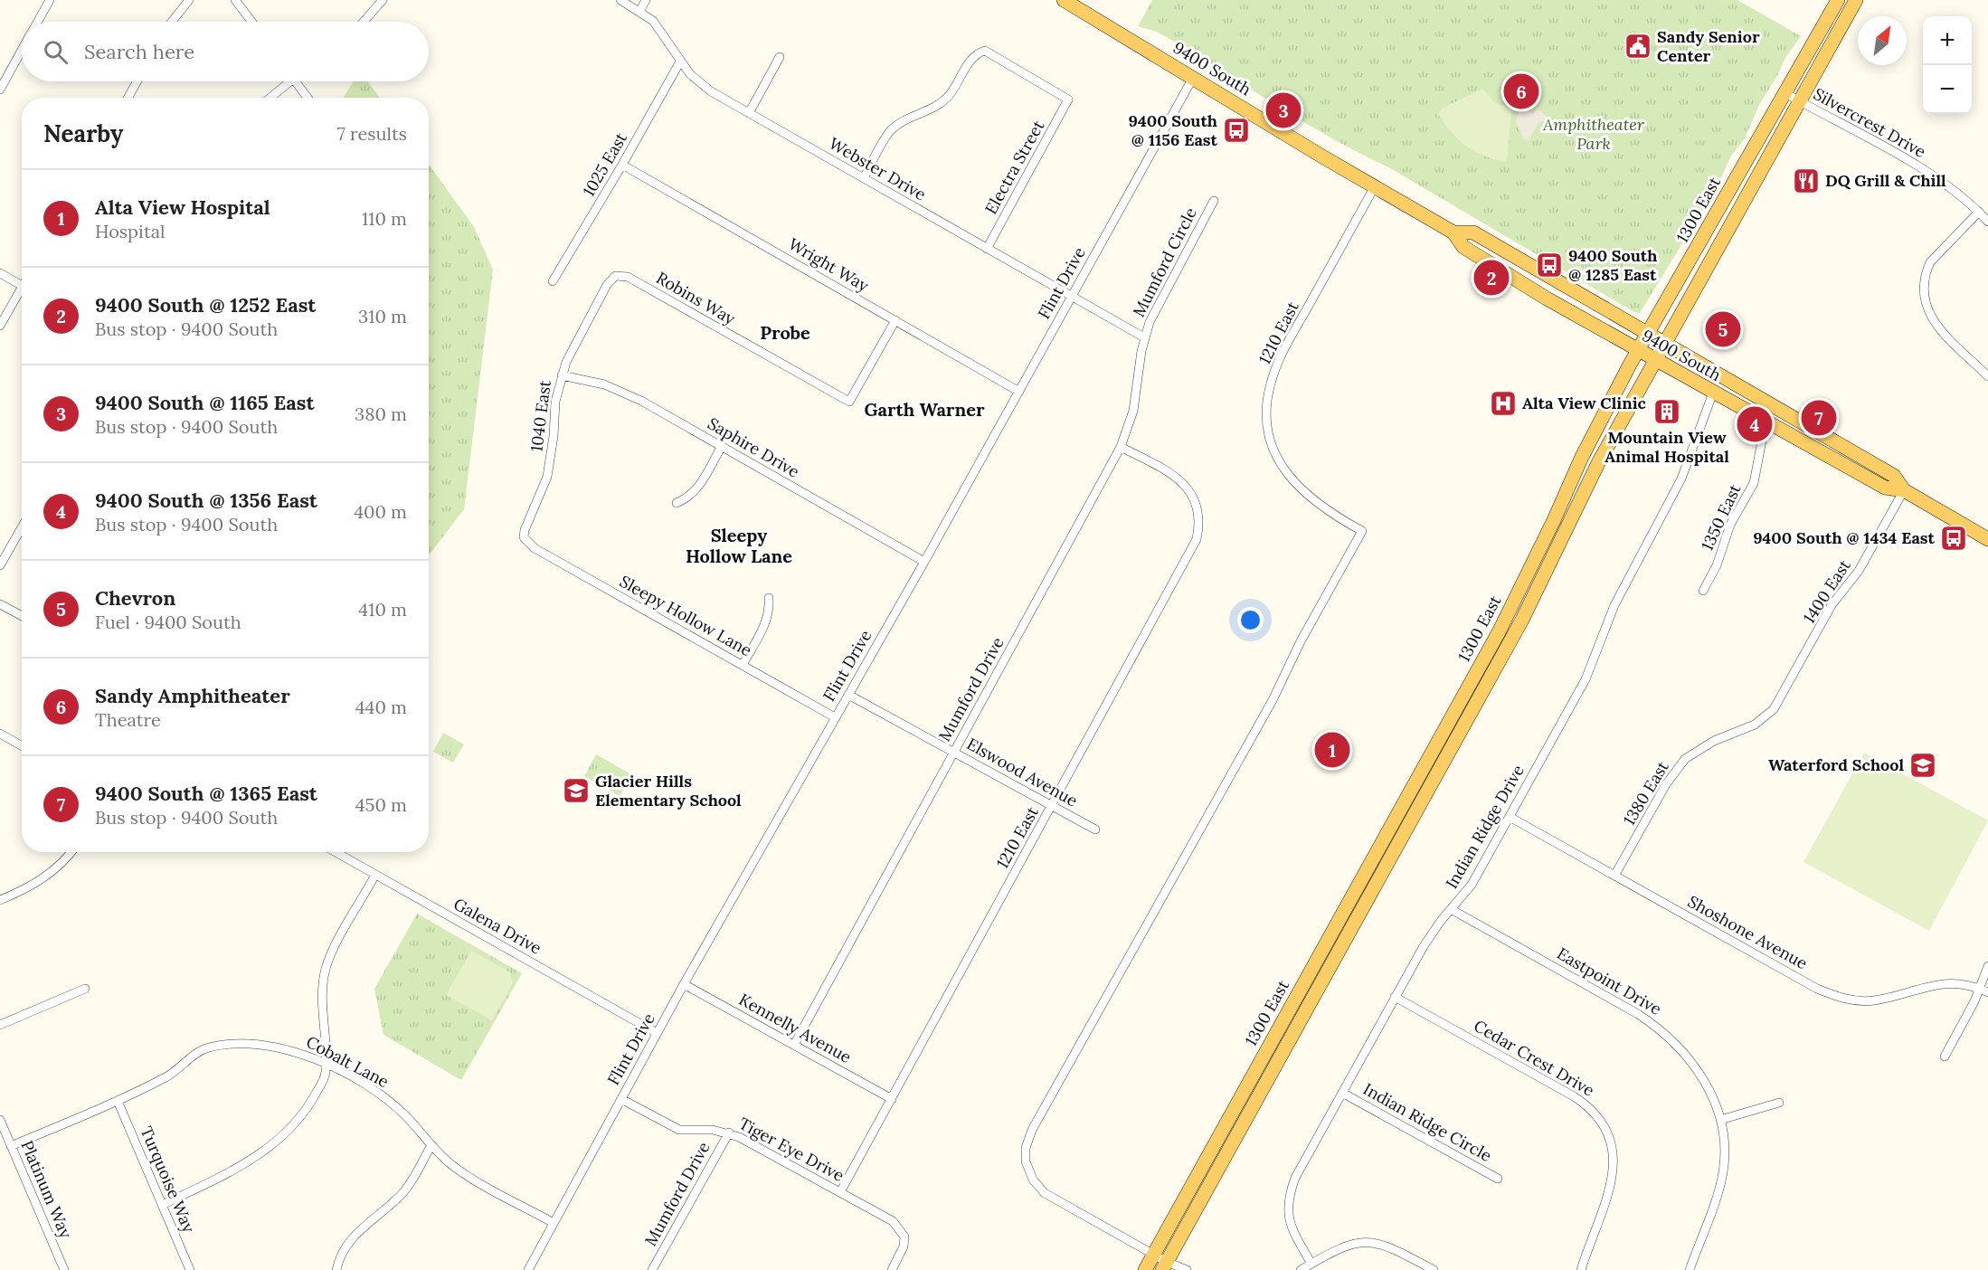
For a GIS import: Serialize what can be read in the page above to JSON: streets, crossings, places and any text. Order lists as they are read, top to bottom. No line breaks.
{"streets":{"main road":["9400 South","1300 East"],"street":["Silvercrest Drive","1025 East","Electra Street","Webster Drive","Mumford Circle","Wright Way","Flint Drive","Robins Way","1210 East","1040 East","Saphire Drive","1350 East","1400 East","Sleepy Hollow Lane","Mumford Drive","Elswood Avenue","1380 East","Indian Ridge Drive","Galena Drive","Shoshone Avenue","Eastpoint Drive","Kennelly Avenue","Cedar Crest Drive","Cobalt Lane","Indian Ridge Circle","Tiger Eye Drive","Turquoise Way","Platinum Way"]},"crossings":[["9400 South","1300 East"],["9400 South","Flint Drive"],["9400 South","1210 East"],["9400 South","1350 East"],["9400 South","1400 East"],["9400 South","Indian Ridge Drive"],["Silvercrest Drive","1300 East"],["1025 East","Webster Drive"],["1025 East","Wright Way"],["Electra Street","Webster Drive"],["Webster Drive","Mumford Circle"],["Webster Drive","Flint Drive"],["Webster Drive","Mumford Drive"],["1300 East","1210 East"],["Mumford Circle","Mumford Drive"],["Wright Way","Flint Drive"],["Wright Way","Robins Way"],["Flint Drive","Saphire Drive"],["Flint Drive","Sleepy Hollow Lane"],["Flint Drive","Elswood Avenue"],["Flint Drive","Galena Drive"],["Flint Drive","Kennelly Avenue"],["Flint Drive","Cobalt Lane"],["Flint Drive","Tiger Eye Drive"],["Robins Way","1040 East"],["1210 East","Mumford Drive"],["1210 East","Elswood Avenue"],["1210 East","Kennelly Avenue"],["1210 East","Tiger Eye Drive"],["1040 East","Saphire Drive"],["1040 East","Sleepy Hollow Lane"],["1400 East","1380 East"],["Mumford Drive","Elswood Avenue"],["Mumford Drive","Kennelly Avenue"],["Mumford Drive","Tiger Eye Drive"],["1380 East","Shoshone Avenue"],["Indian Ridge Drive","Shoshone Avenue"],["Indian Ridge Drive","Eastpoint Drive"],["Indian Ridge Drive","Cedar Crest Drive"],["Indian Ridge Drive","Indian Ridge Circle"],["Cobalt Lane","Turquoise Way"],["Cobalt Lane","Platinum Way"]],"districts":["Probe","Garth Warner","Sleepy Hollow Lane"],"parks":["Amphitheater Park"],"places":{"public building":["Sandy Senior Center"],"bus stop":["9400 South @ 1156 East","9400 South @ 1285 East","9400 South @ 1434 East"],"restaurant":["DQ Grill & Chill"],"hospital":["Alta View Clinic"],"building":["Mountain View Animal Hospital"],"school or university":["Waterford School","Glacier Hills Elementary School"]},"north":"top right","page":{"map_buttons":["+","−"],"search":"Search here","pins":["6","3","2","5","7","4","1"],"heading":["Nearby","7 results"],"list":[{"mark":"1","name":"Alta View Hospital","note":"Hospital","value":"110 m"},{"mark":"2","name":"9400 South @ 1252 East","note":"Bus stop · 9400 South","value":"310 m"},{"mark":"3","name":"9400 South @ 1165 East","note":"Bus stop · 9400 South","value":"380 m"},{"mark":"4","name":"9400 South @ 1356 East","note":"Bus stop · 9400 South","value":"400 m"},{"mark":"5","name":"Chevron","note":"Fuel · 9400 South","value":"410 m"},{"mark":"6","name":"Sandy Amphitheater","note":"Theatre","value":"440 m"},{"mark":"7","name":"9400 South @ 1365 East","note":"Bus stop · 9400 South","value":"450 m"}]}}
